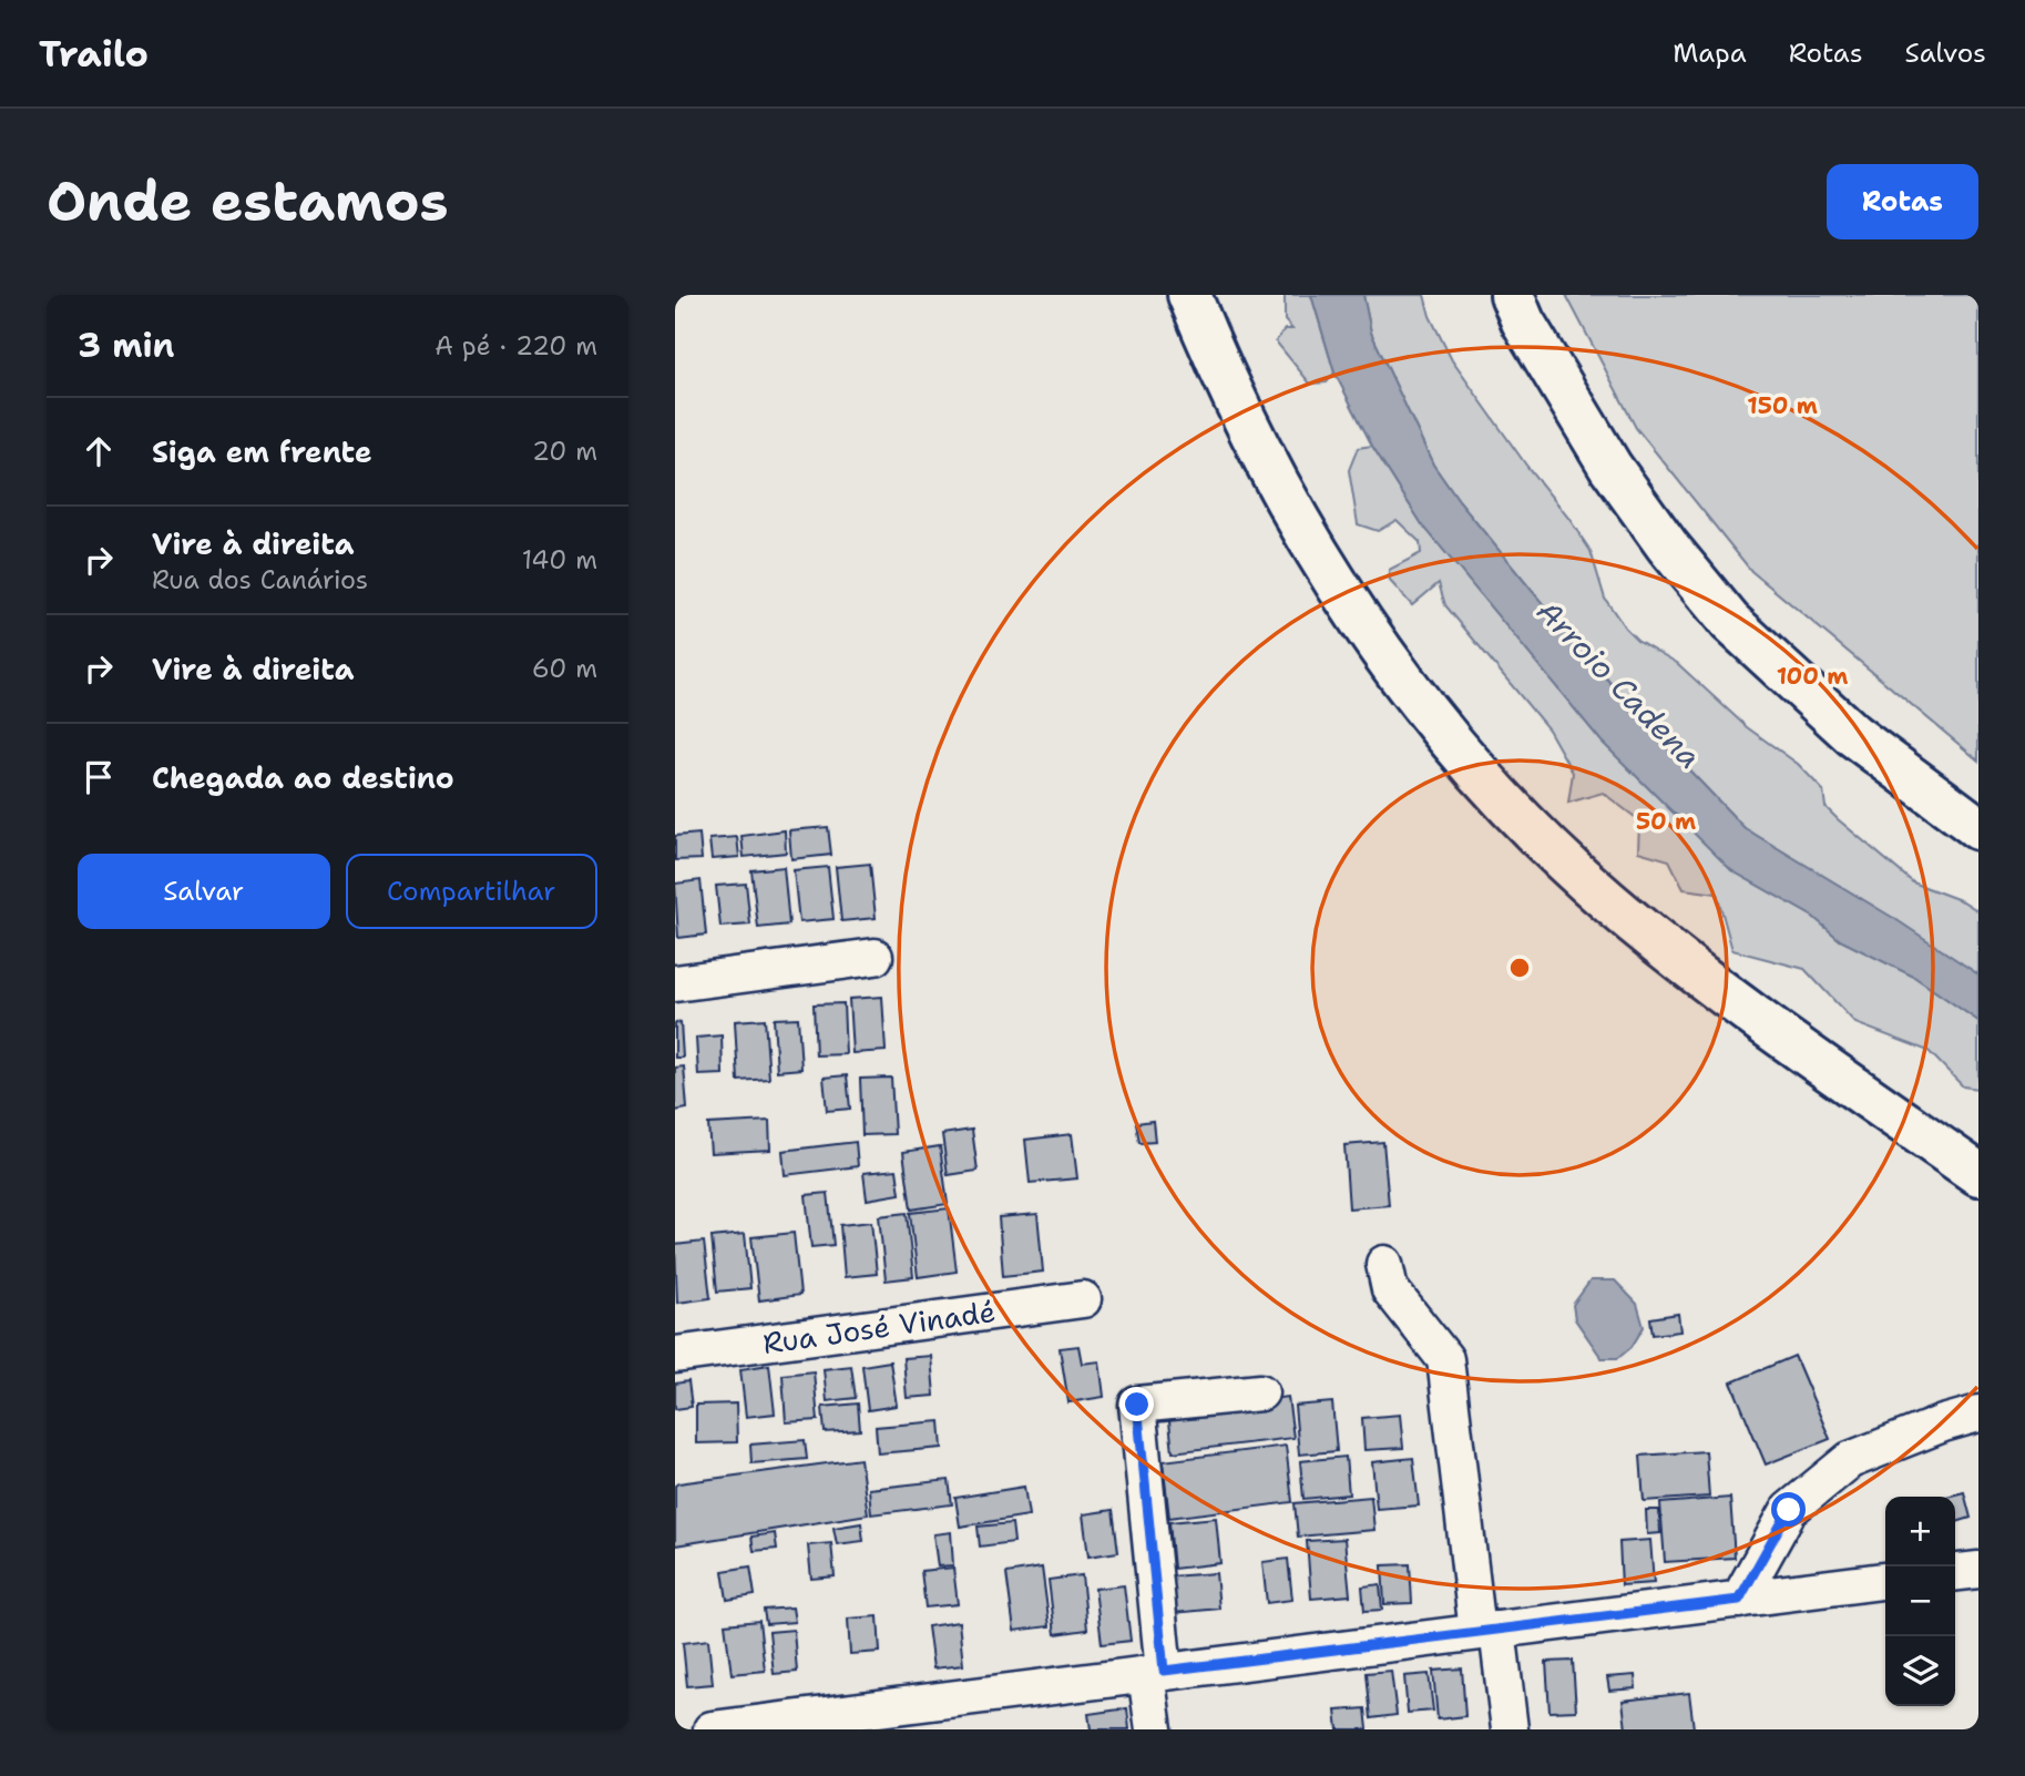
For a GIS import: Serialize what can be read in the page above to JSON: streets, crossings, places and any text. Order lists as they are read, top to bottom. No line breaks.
{"streets":{"street":["Rua José Vinadé"]},"water":["Arroio Cadena"],"page":{"header":"Trailo","nav":["Mapa","Rotas","Salvos"],"buttons":["Rotas",["Salvar","Compartilhar"]],"title":"Onde estamos","heading":["3 min","A pé · 220 m"],"list":[["Siga em frente","20 m"],["Vire à direita","Rua dos Canários","140 m"],["Vire à direita","60 m"],"Chegada ao destino"],"map_buttons":["+","−"]},"rings":["150 m","100 m","50 m"]}
